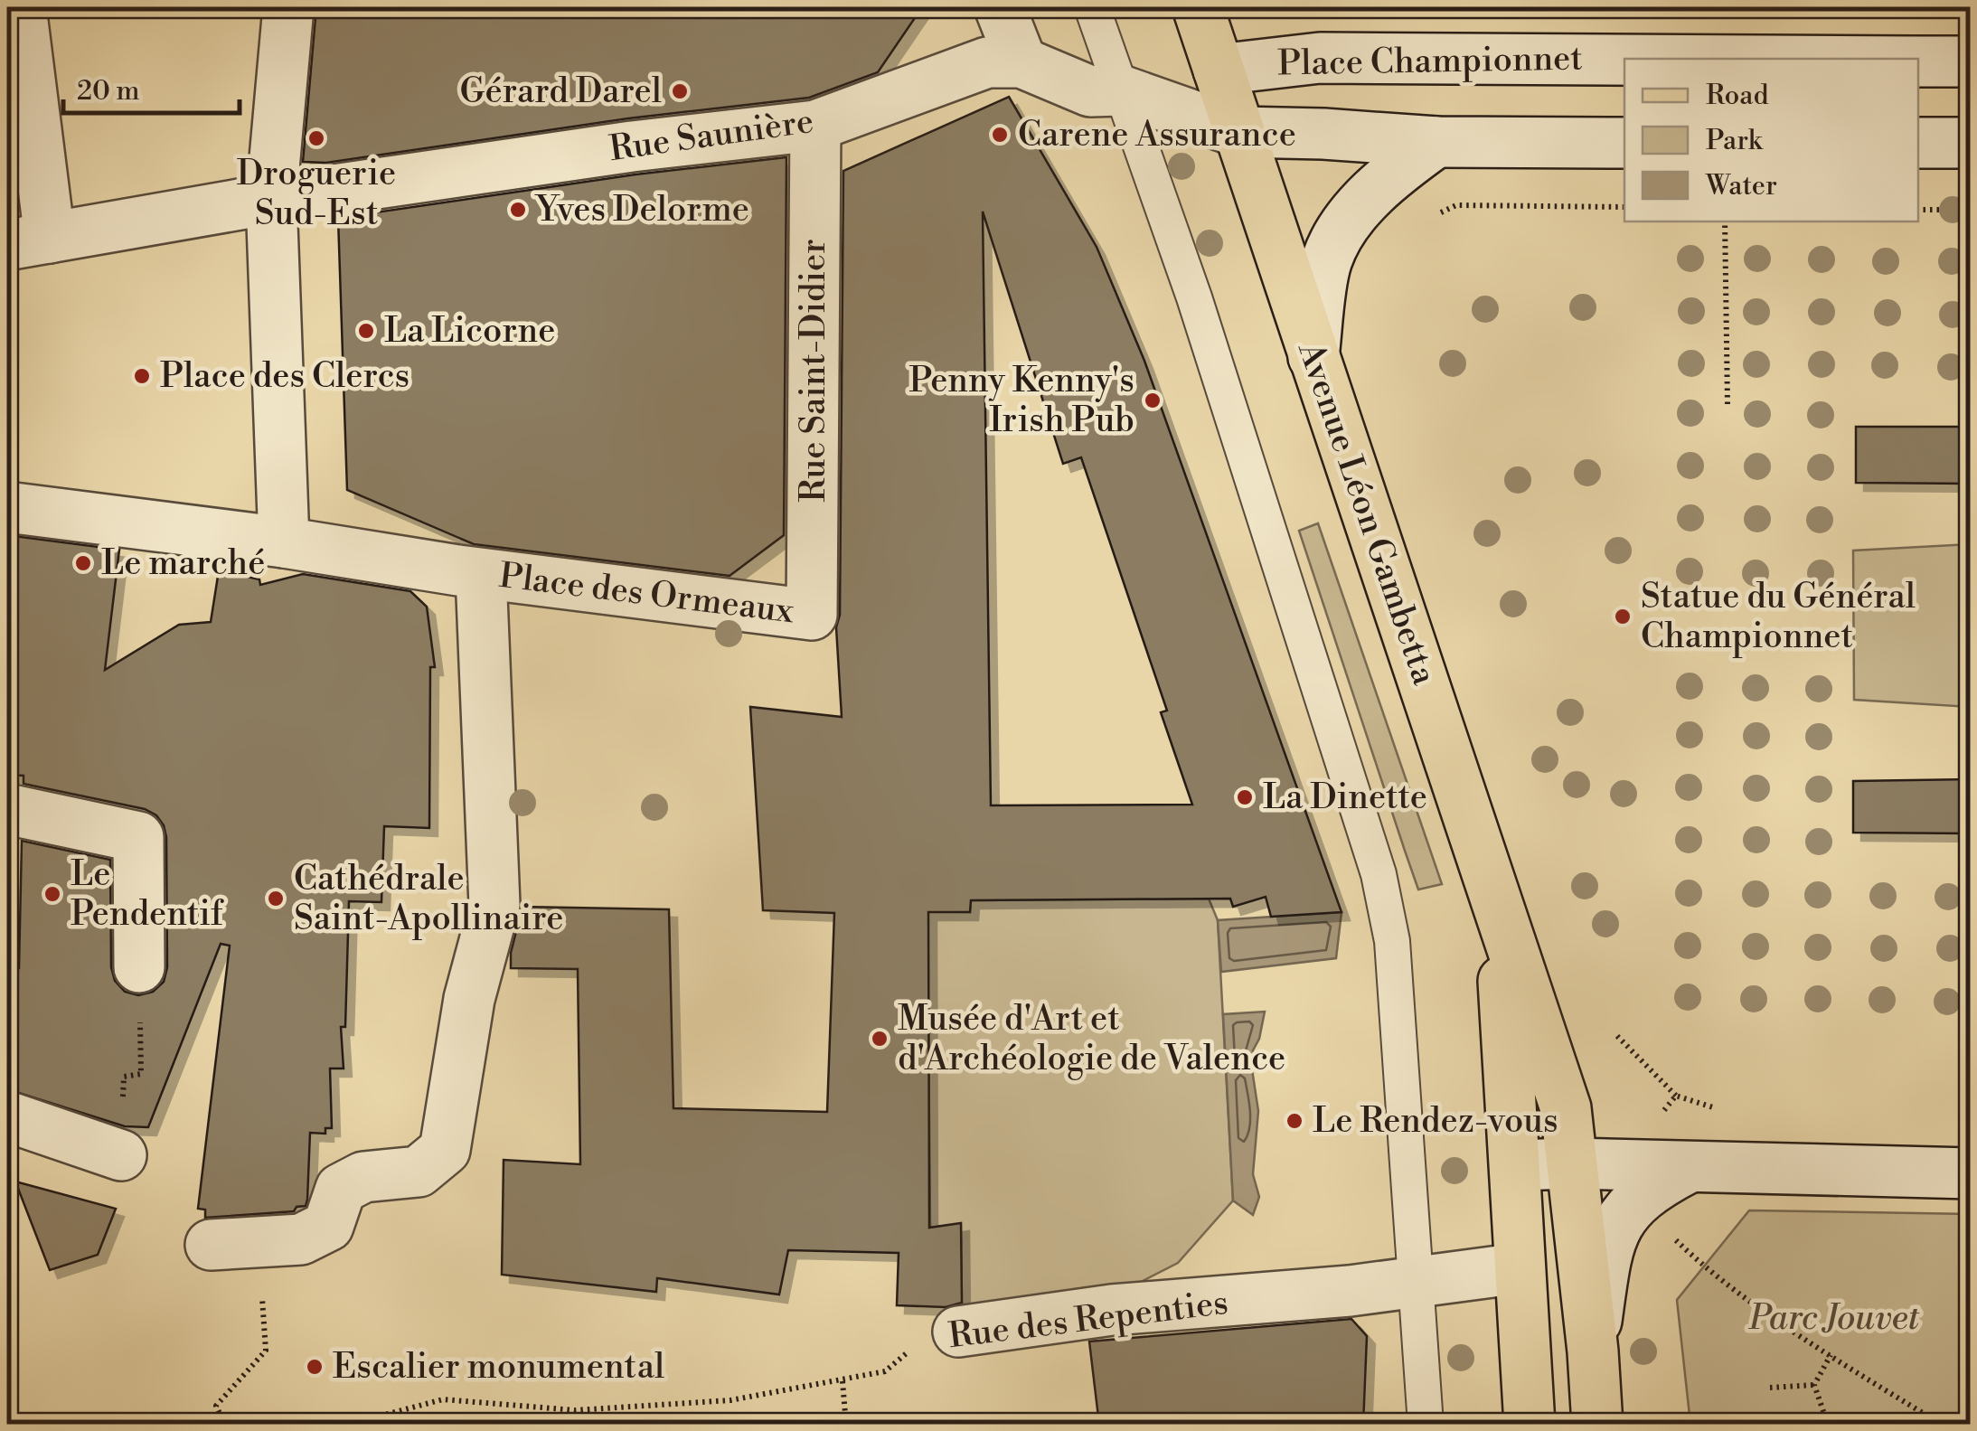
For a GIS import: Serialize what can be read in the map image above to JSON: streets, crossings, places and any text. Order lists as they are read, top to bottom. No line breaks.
{"streets":{"main road":["Avenue Léon Gambetta"],"street":["Place Championnet","Rue Saunière","Rue Saint-Didier","Place des Ormeaux","Rue des Repenties"]},"crossings":[["Place Championnet","Rue Saunière"],["Place Championnet","Avenue Léon Gambetta"],["Rue Saunière","Rue Saint-Didier"],["Rue Saunière","Avenue Léon Gambetta"],["Rue Saint-Didier","Place des Ormeaux"],["Avenue Léon Gambetta","Rue des Repenties"]],"parks":["Parc Jouvet"],"places":["Gérard Darel","Carene Assurance","Droguerie Sud-Est","Yves Delorme","La Licorne","Place des Clercs","Penny Kenny's Irish Pub","Le marché","Statue du Général Championnet","La Dinette","Le Pendentif","Cathédrale Saint-Apollinaire","Musée d'Art et d'Archéologie de Valence","Le Rendez-vous","Escalier monumental"],"legend":["Road","Park","Water"],"scale_bar":"20 m"}
